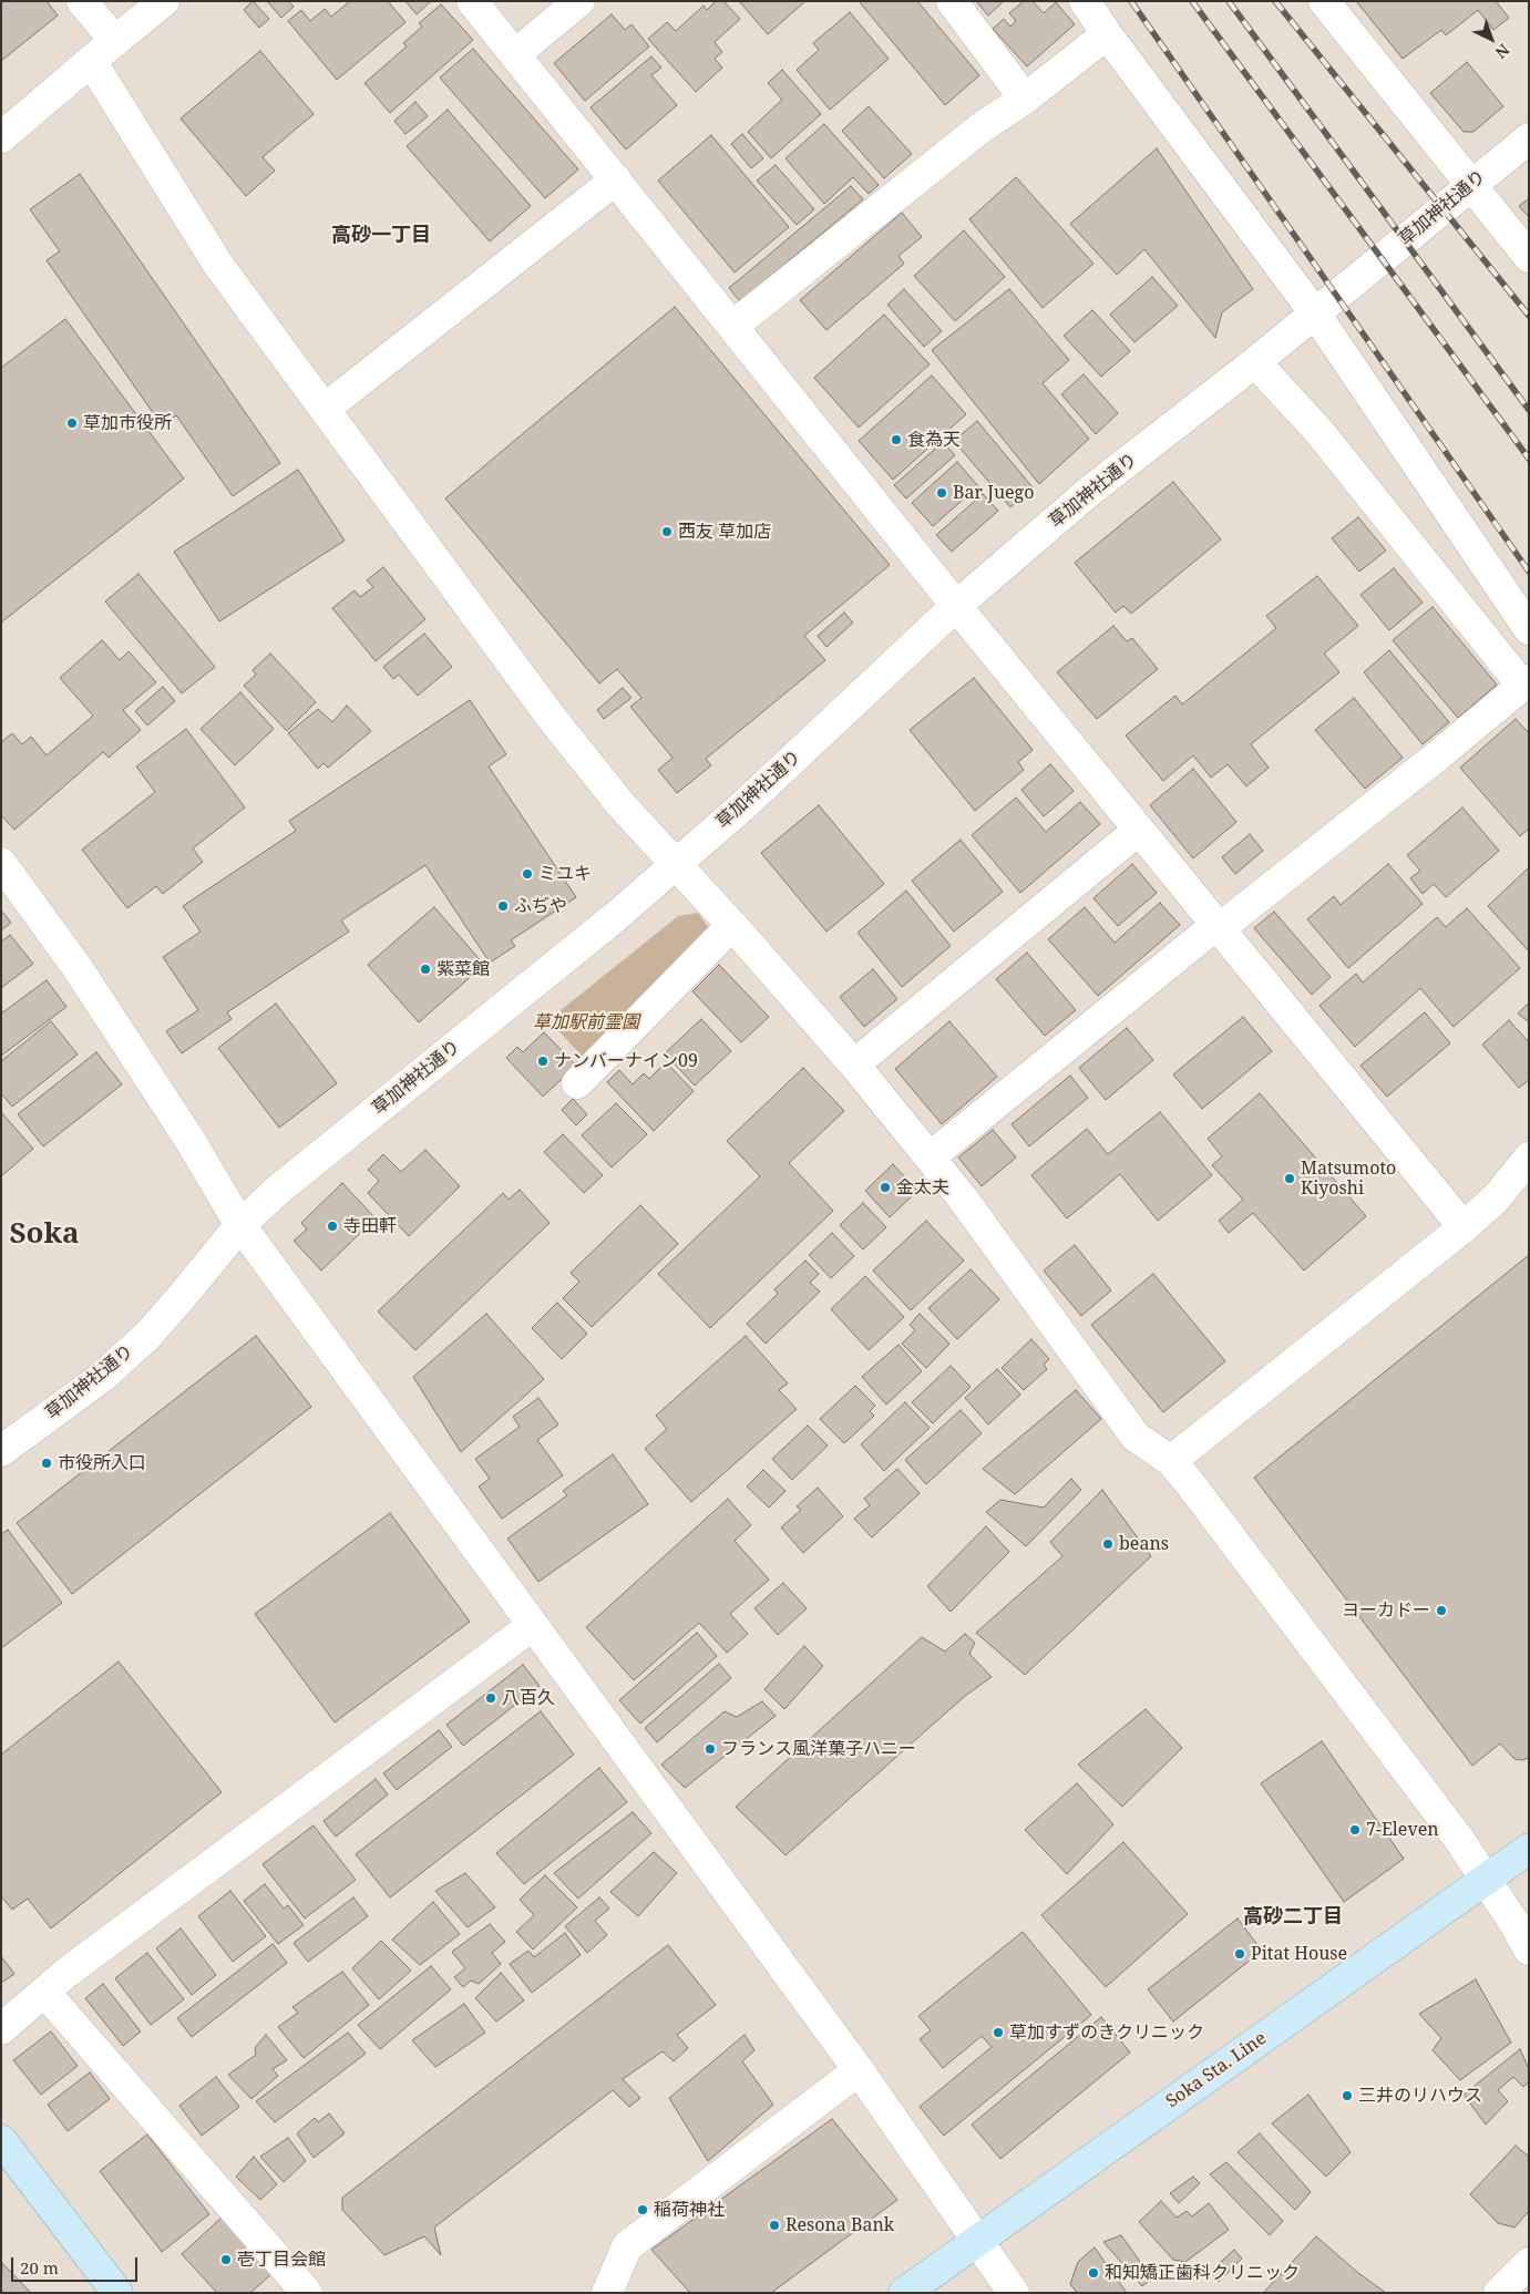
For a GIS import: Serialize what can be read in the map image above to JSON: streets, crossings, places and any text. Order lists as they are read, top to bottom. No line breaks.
{"streets":{"main road":["Soka Sta. Line"],"street":["草加神社通り"]},"districts":["高砂一丁目","Soka","高砂二丁目"],"parks":["草加駅前霊園"],"places":["草加市役所","食為天","Bar Juego","西友 草加店","ミユキ","ふぢや","紫菜館","ナンバーナイン09","Matsumoto Kiyoshi","金太夫","寺田軒","市役所入口","beans","ヨーカドー","八百久","フランス風洋菓子ハニー","7-Eleven","Pitat House","草加すずのきクリニック","三井のリハウス","稲荷神社","Resona Bank","壱丁目会館","和知矯正歯科クリニック"],"scale_bar":"20 m","north":"bottom right"}
